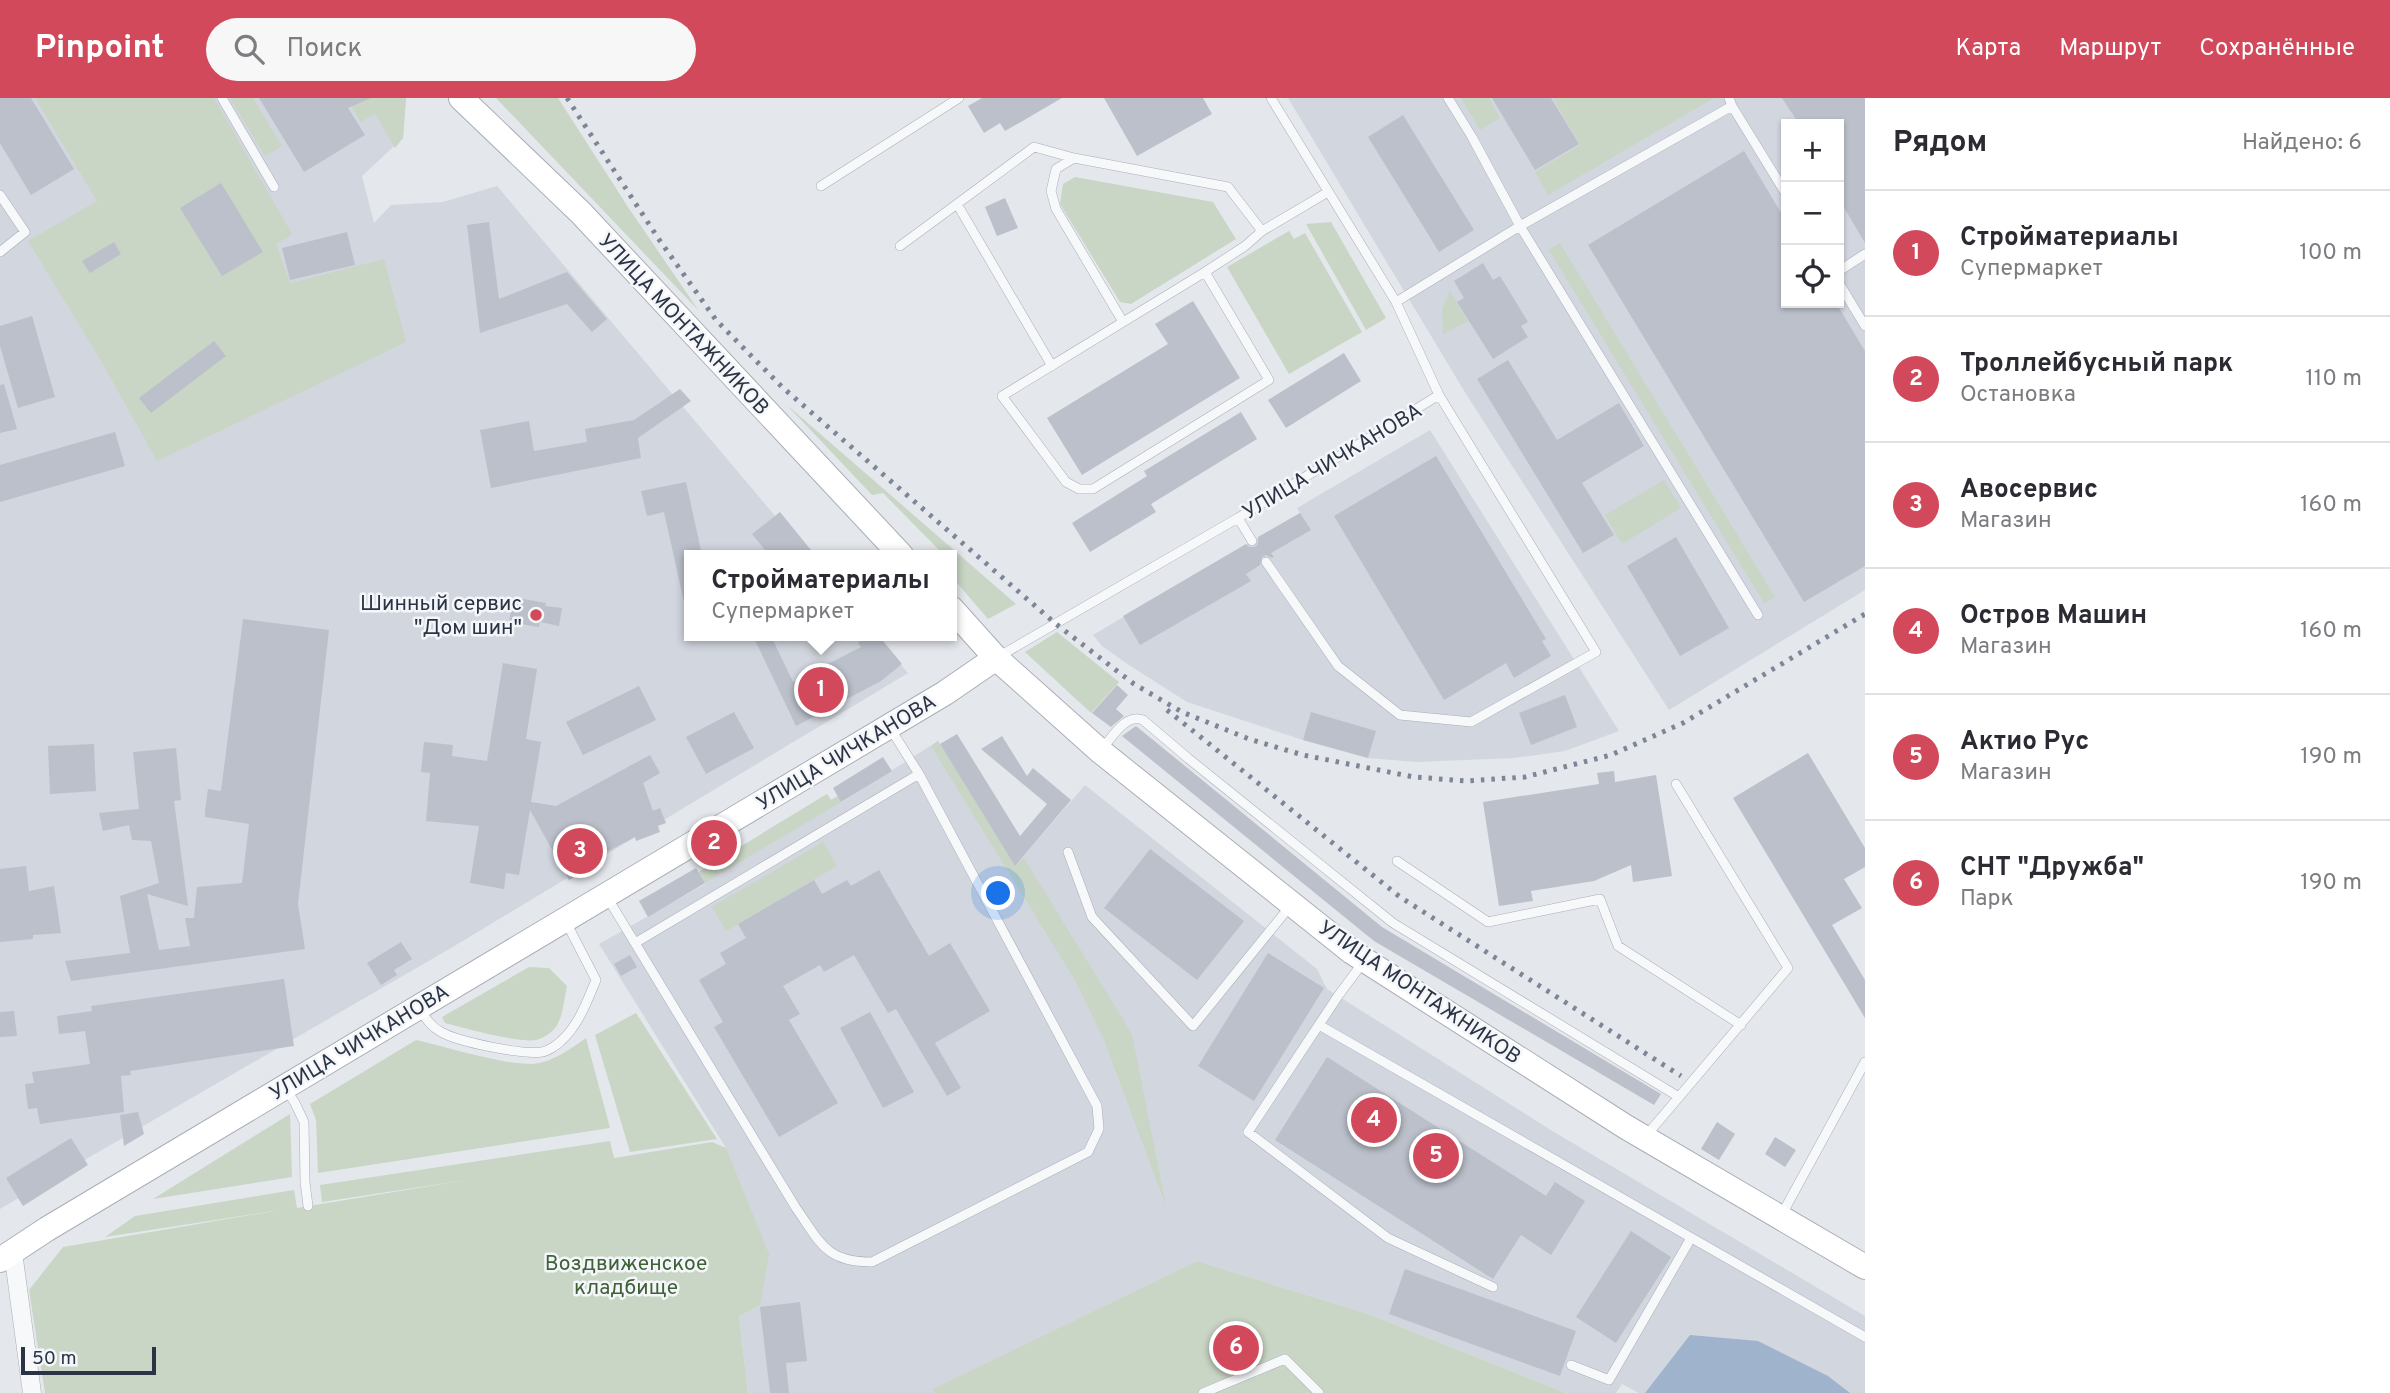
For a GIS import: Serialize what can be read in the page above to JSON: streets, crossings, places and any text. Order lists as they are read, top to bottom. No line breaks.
{"streets":{"main road":["УЛИЦА МОНТАЖНИКОВ","УЛИЦА ЧИЧКАНОВА"]},"crossings":[["УЛИЦА МОНТАЖНИКОВ","УЛИЦА ЧИЧКАНОВА"]],"parks":["Воздвиженское кладбище"],"places":["Шинный сервис \"Дом шин\""],"scale_bar":"50 m","page":{"header":"Pinpoint","search":"Поиск","nav":["Карта","Маршрут","Сохранённые"],"heading":["Рядом","Найдено: 6"],"map_buttons":["+","−"],"list":[{"mark":"1","name":"Стройматериалы","note":"Супермаркет","value":"100 m"},{"mark":"2","name":"Троллейбусный парк","note":"Остановка","value":"110 m"},{"mark":"3","name":"Авосервис","note":"Магазин","value":"160 m"},{"mark":"4","name":"Остров Машин","note":"Магазин","value":"160 m"},{"mark":"5","name":"Актио Рус","note":"Магазин","value":"190 m"},{"mark":"6","name":"СНТ \"Дружба\"","note":"Парк","value":"190 m"}],"popup":["Стройматериалы","Супермаркет"],"pins":["1","2","3","4","5","6"],"scale":"50 m"}}
